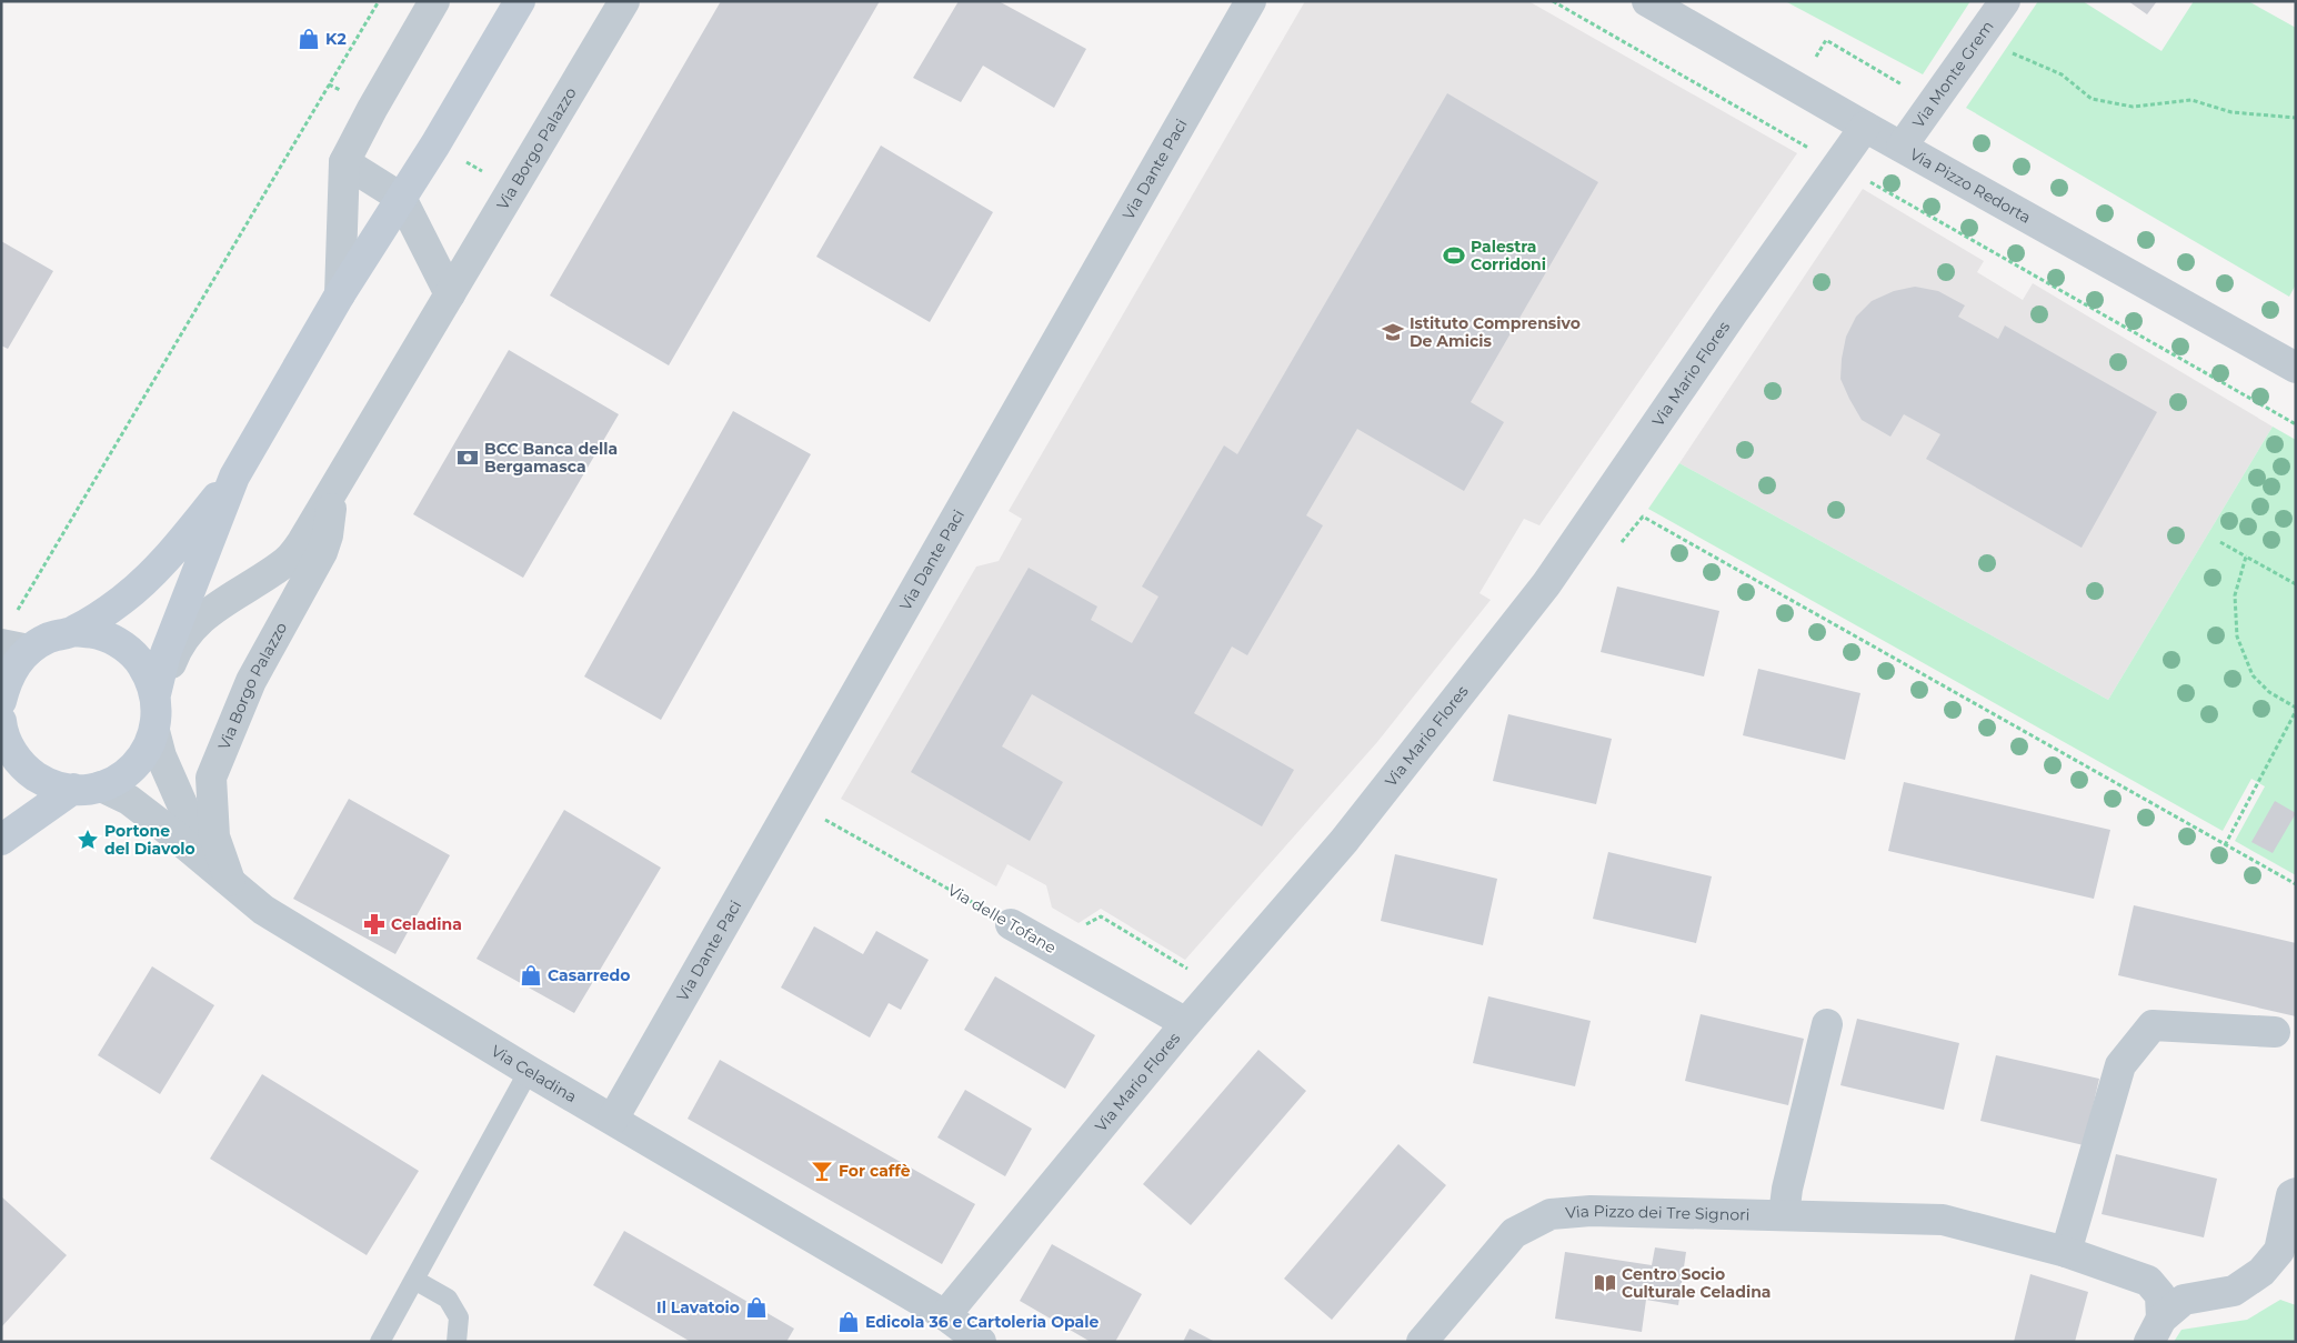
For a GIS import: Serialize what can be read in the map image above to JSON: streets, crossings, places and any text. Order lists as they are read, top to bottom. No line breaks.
{"streets":{"main road":["Via Borgo Palazzo"],"street":["Via Monte Grem","Via Dante Paci","Via Pizzo Redorta","Via Mario Flores","Via delle Tofane","Via Celadina","Via Pizzo dei Tre Signori"]},"crossings":[["Via Monte Grem","Via Pizzo Redorta"],["Via Borgo Palazzo","Via Celadina"],["Via Dante Paci","Via Celadina"],["Via Pizzo Redorta","Via Mario Flores"],["Via Mario Flores","Via delle Tofane"],["Via Mario Flores","Via Celadina"]],"places":{"shop":["K2","Casarredo","Il Lavatoio","Edicola 36 e Cartoleria Opale"],"sports":["Palestra Corridoni"],"school or university":["Istituto Comprensivo De Amicis"],"bank":["BCC Banca della Bergamasca"],"place":["Portone del Diavolo"],"pharmacy":["Celadina"],"bar":["For caffè"],"library":["Centro Socio Culturale Celadina"]}}
